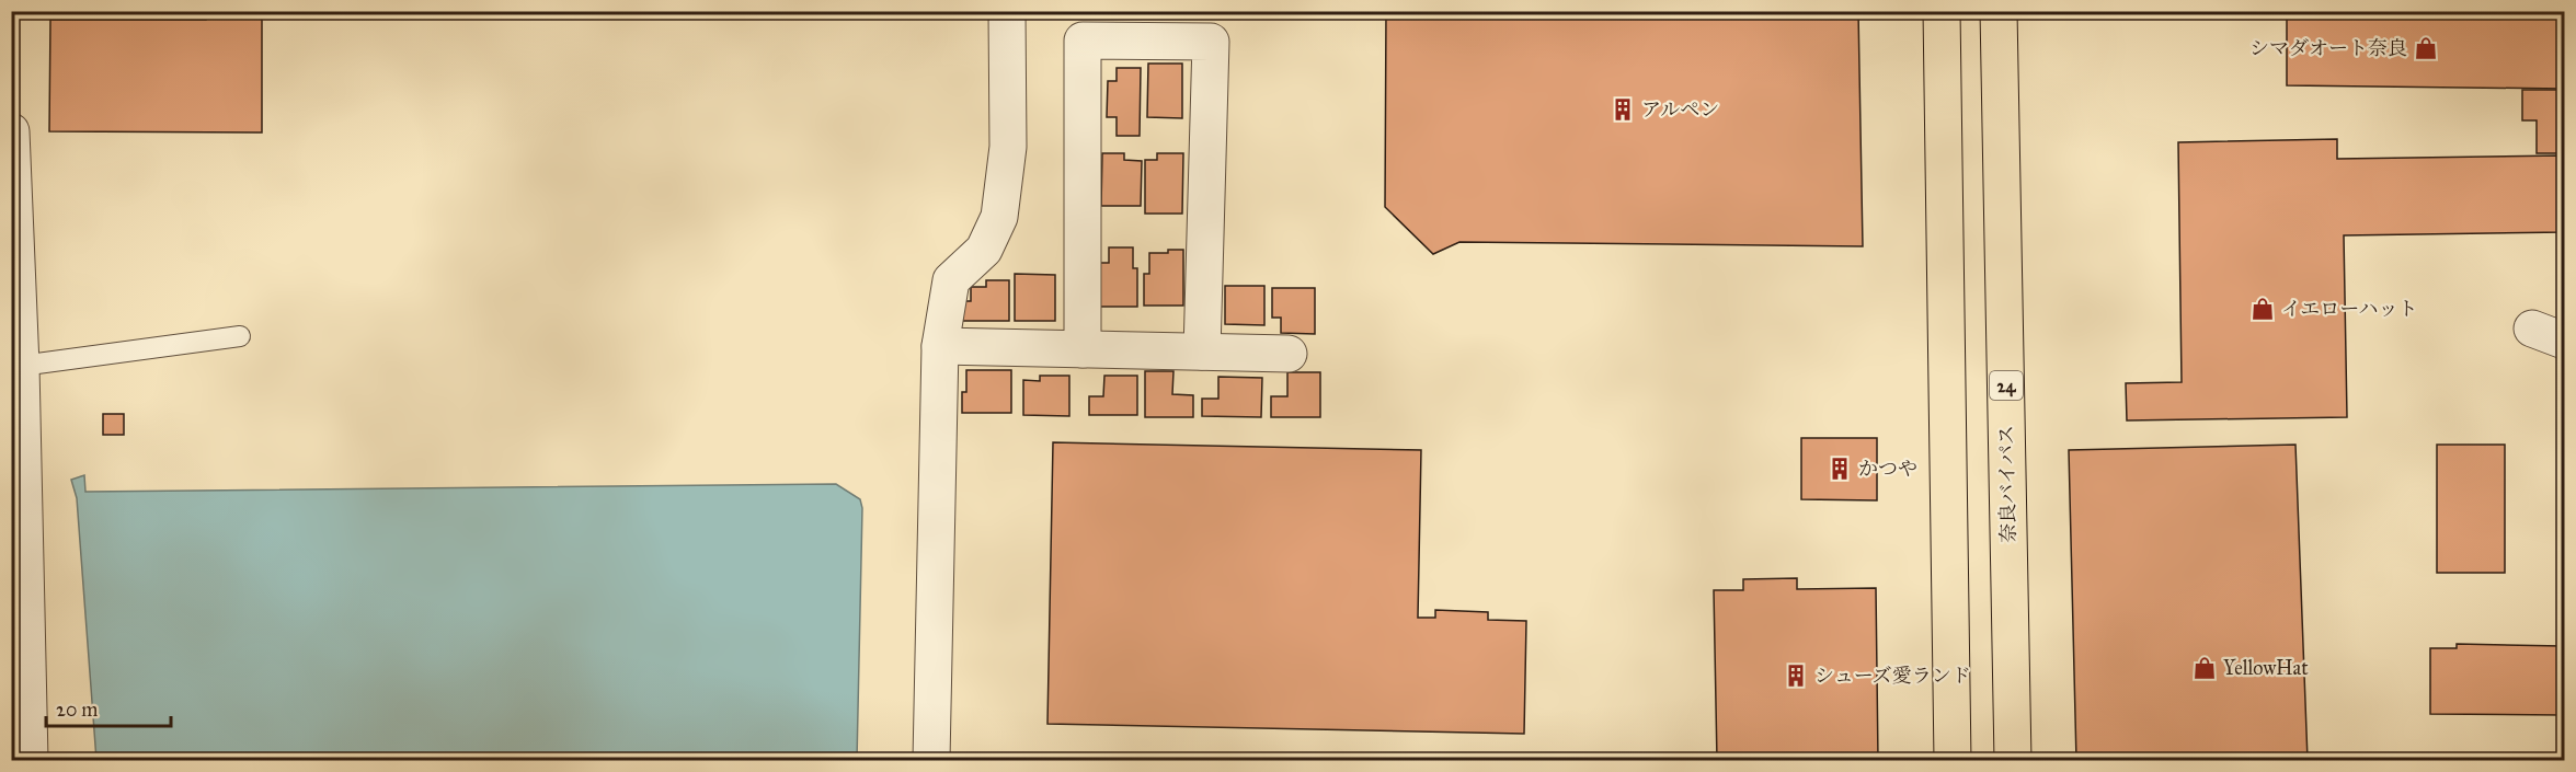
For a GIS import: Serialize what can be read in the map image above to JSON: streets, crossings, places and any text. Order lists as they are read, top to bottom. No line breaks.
{"streets":{"highway":["24","奈良バイパス"]},"places":{"shop":["シマダオート奈良","イエローハット","YellowHat"],"building":["アルペン","かつや","シューズ愛ランド"]},"scale_bar":"20 m"}
